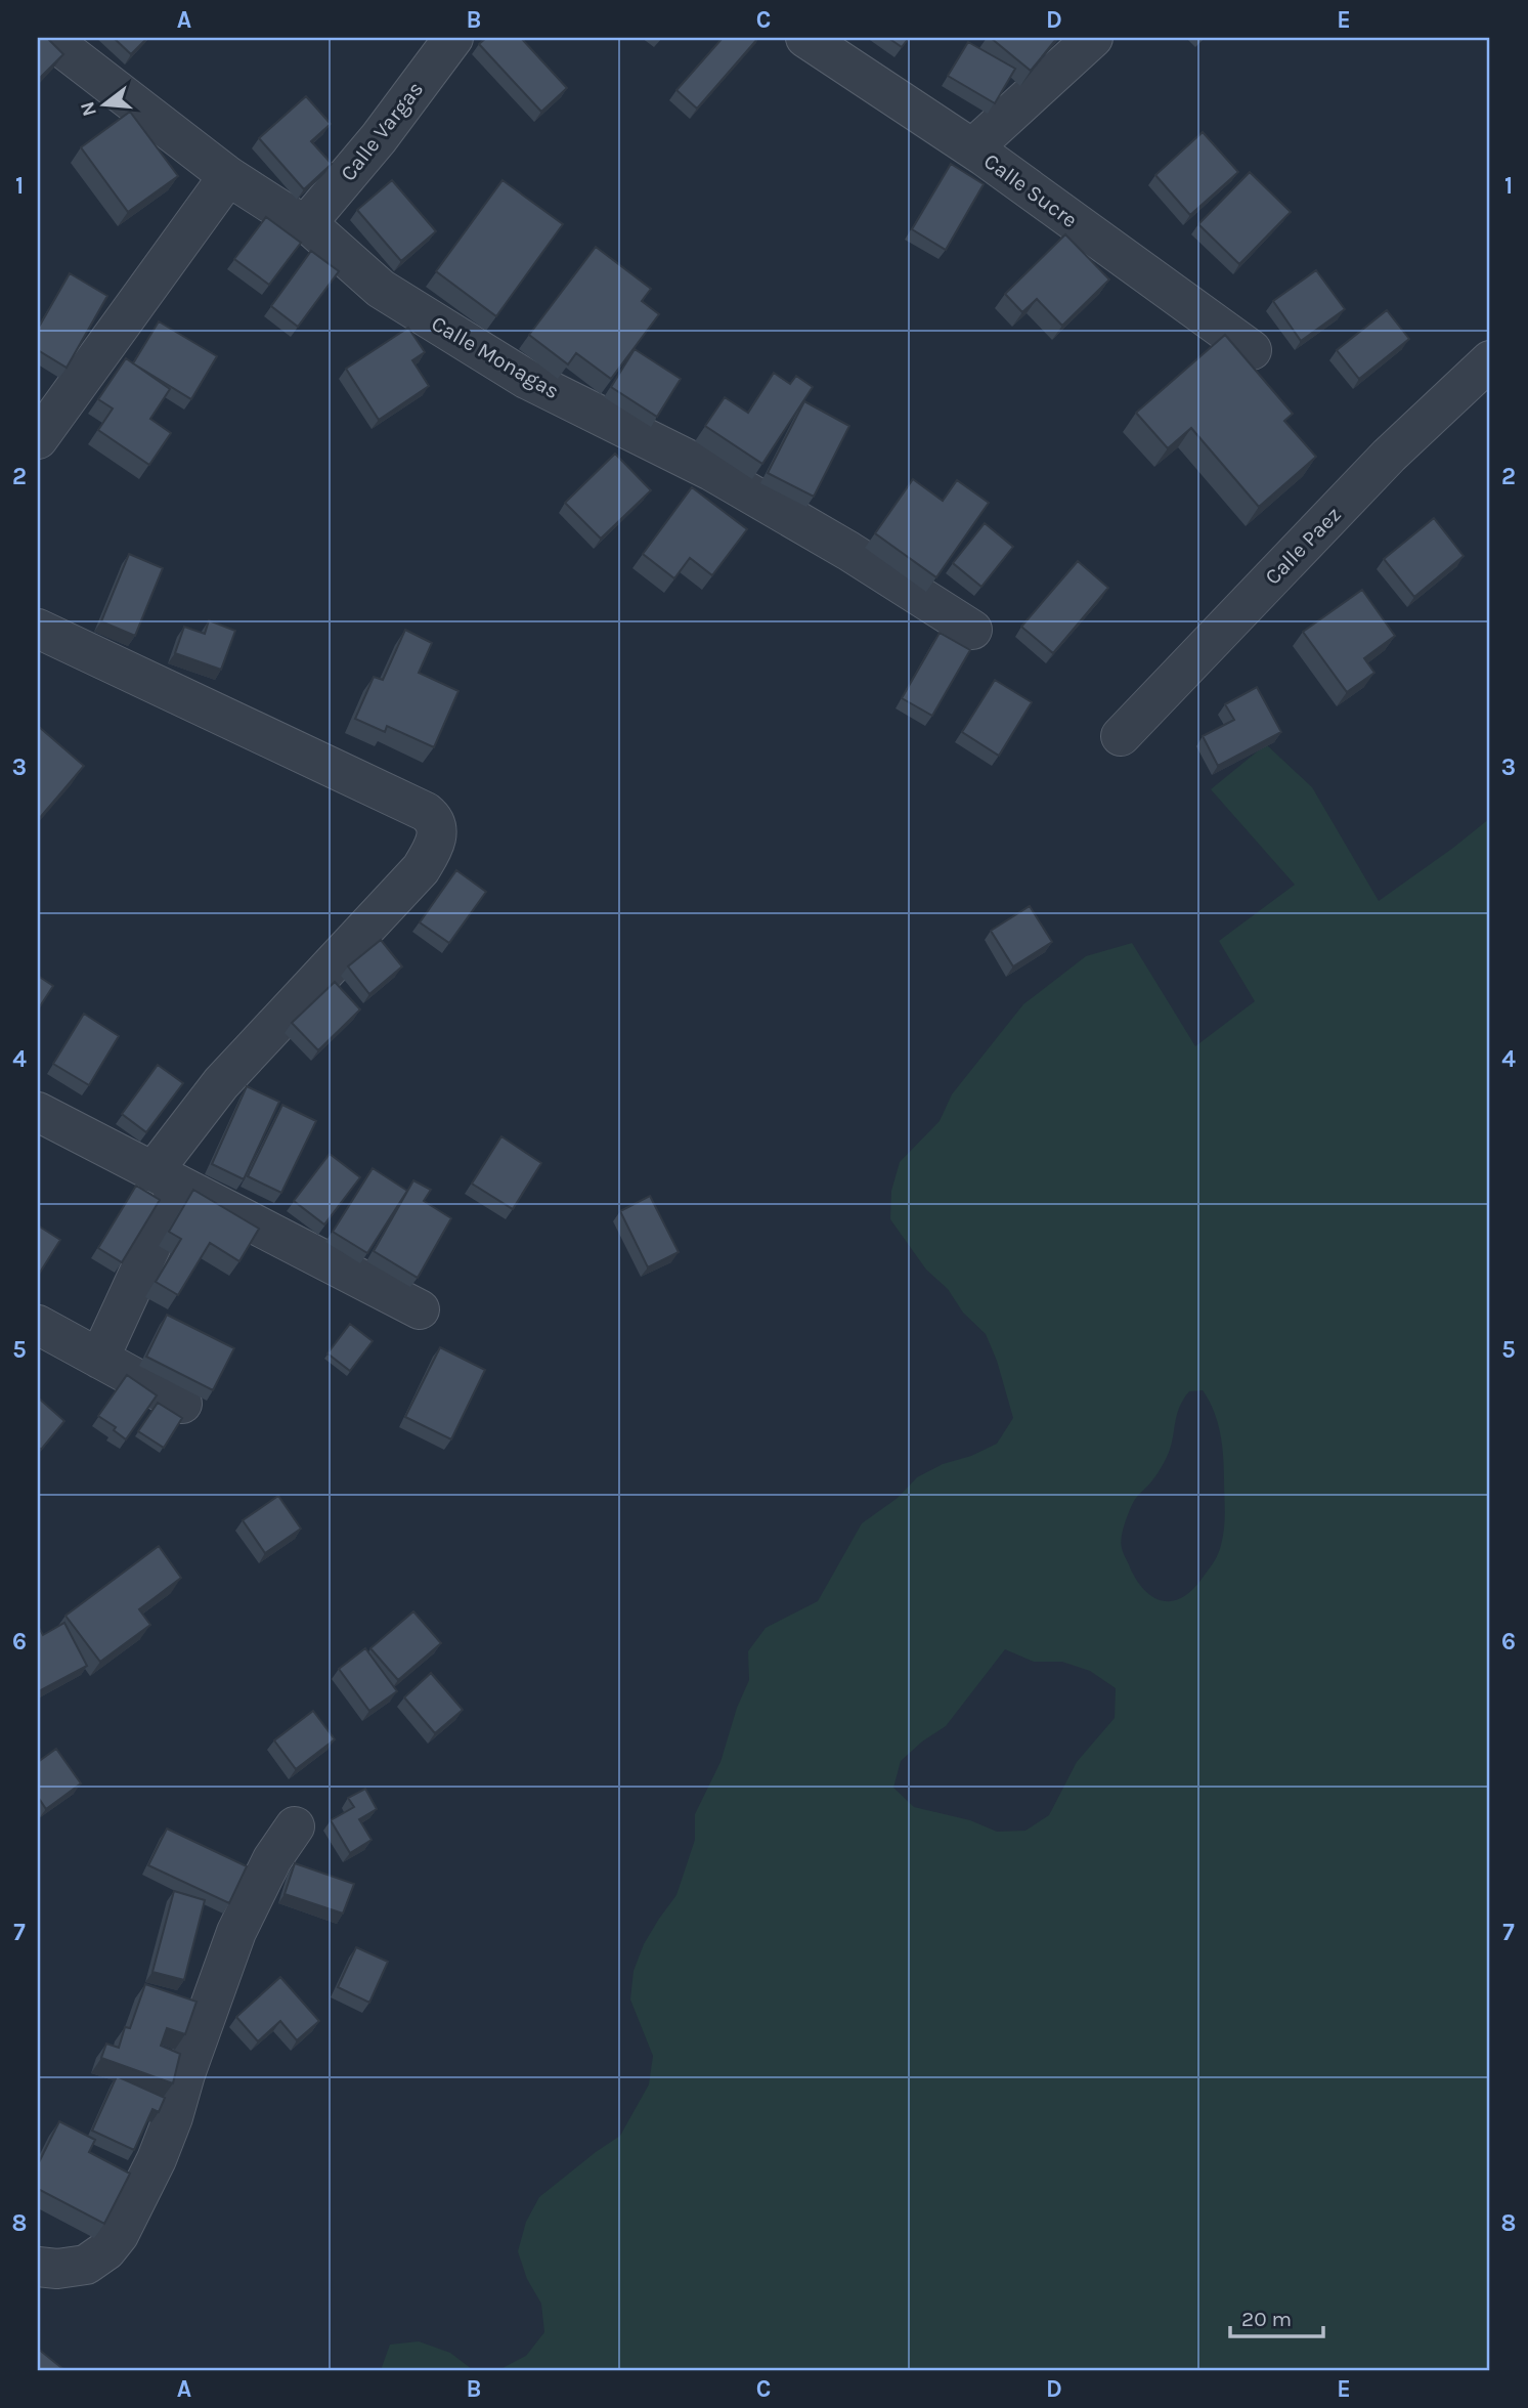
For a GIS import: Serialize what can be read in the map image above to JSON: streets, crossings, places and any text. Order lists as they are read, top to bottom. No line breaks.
{"streets":{"street":["Calle Vargas","Calle Sucre","Calle Monagas","Calle Paez"]},"crossings":[["Calle Vargas","Calle Monagas"]],"scale_bar":"20 m","north":"left","grid":{"columns":["A","B","C","D","E"],"rows":["1","2","3","4","5","6","7","8"]}}
